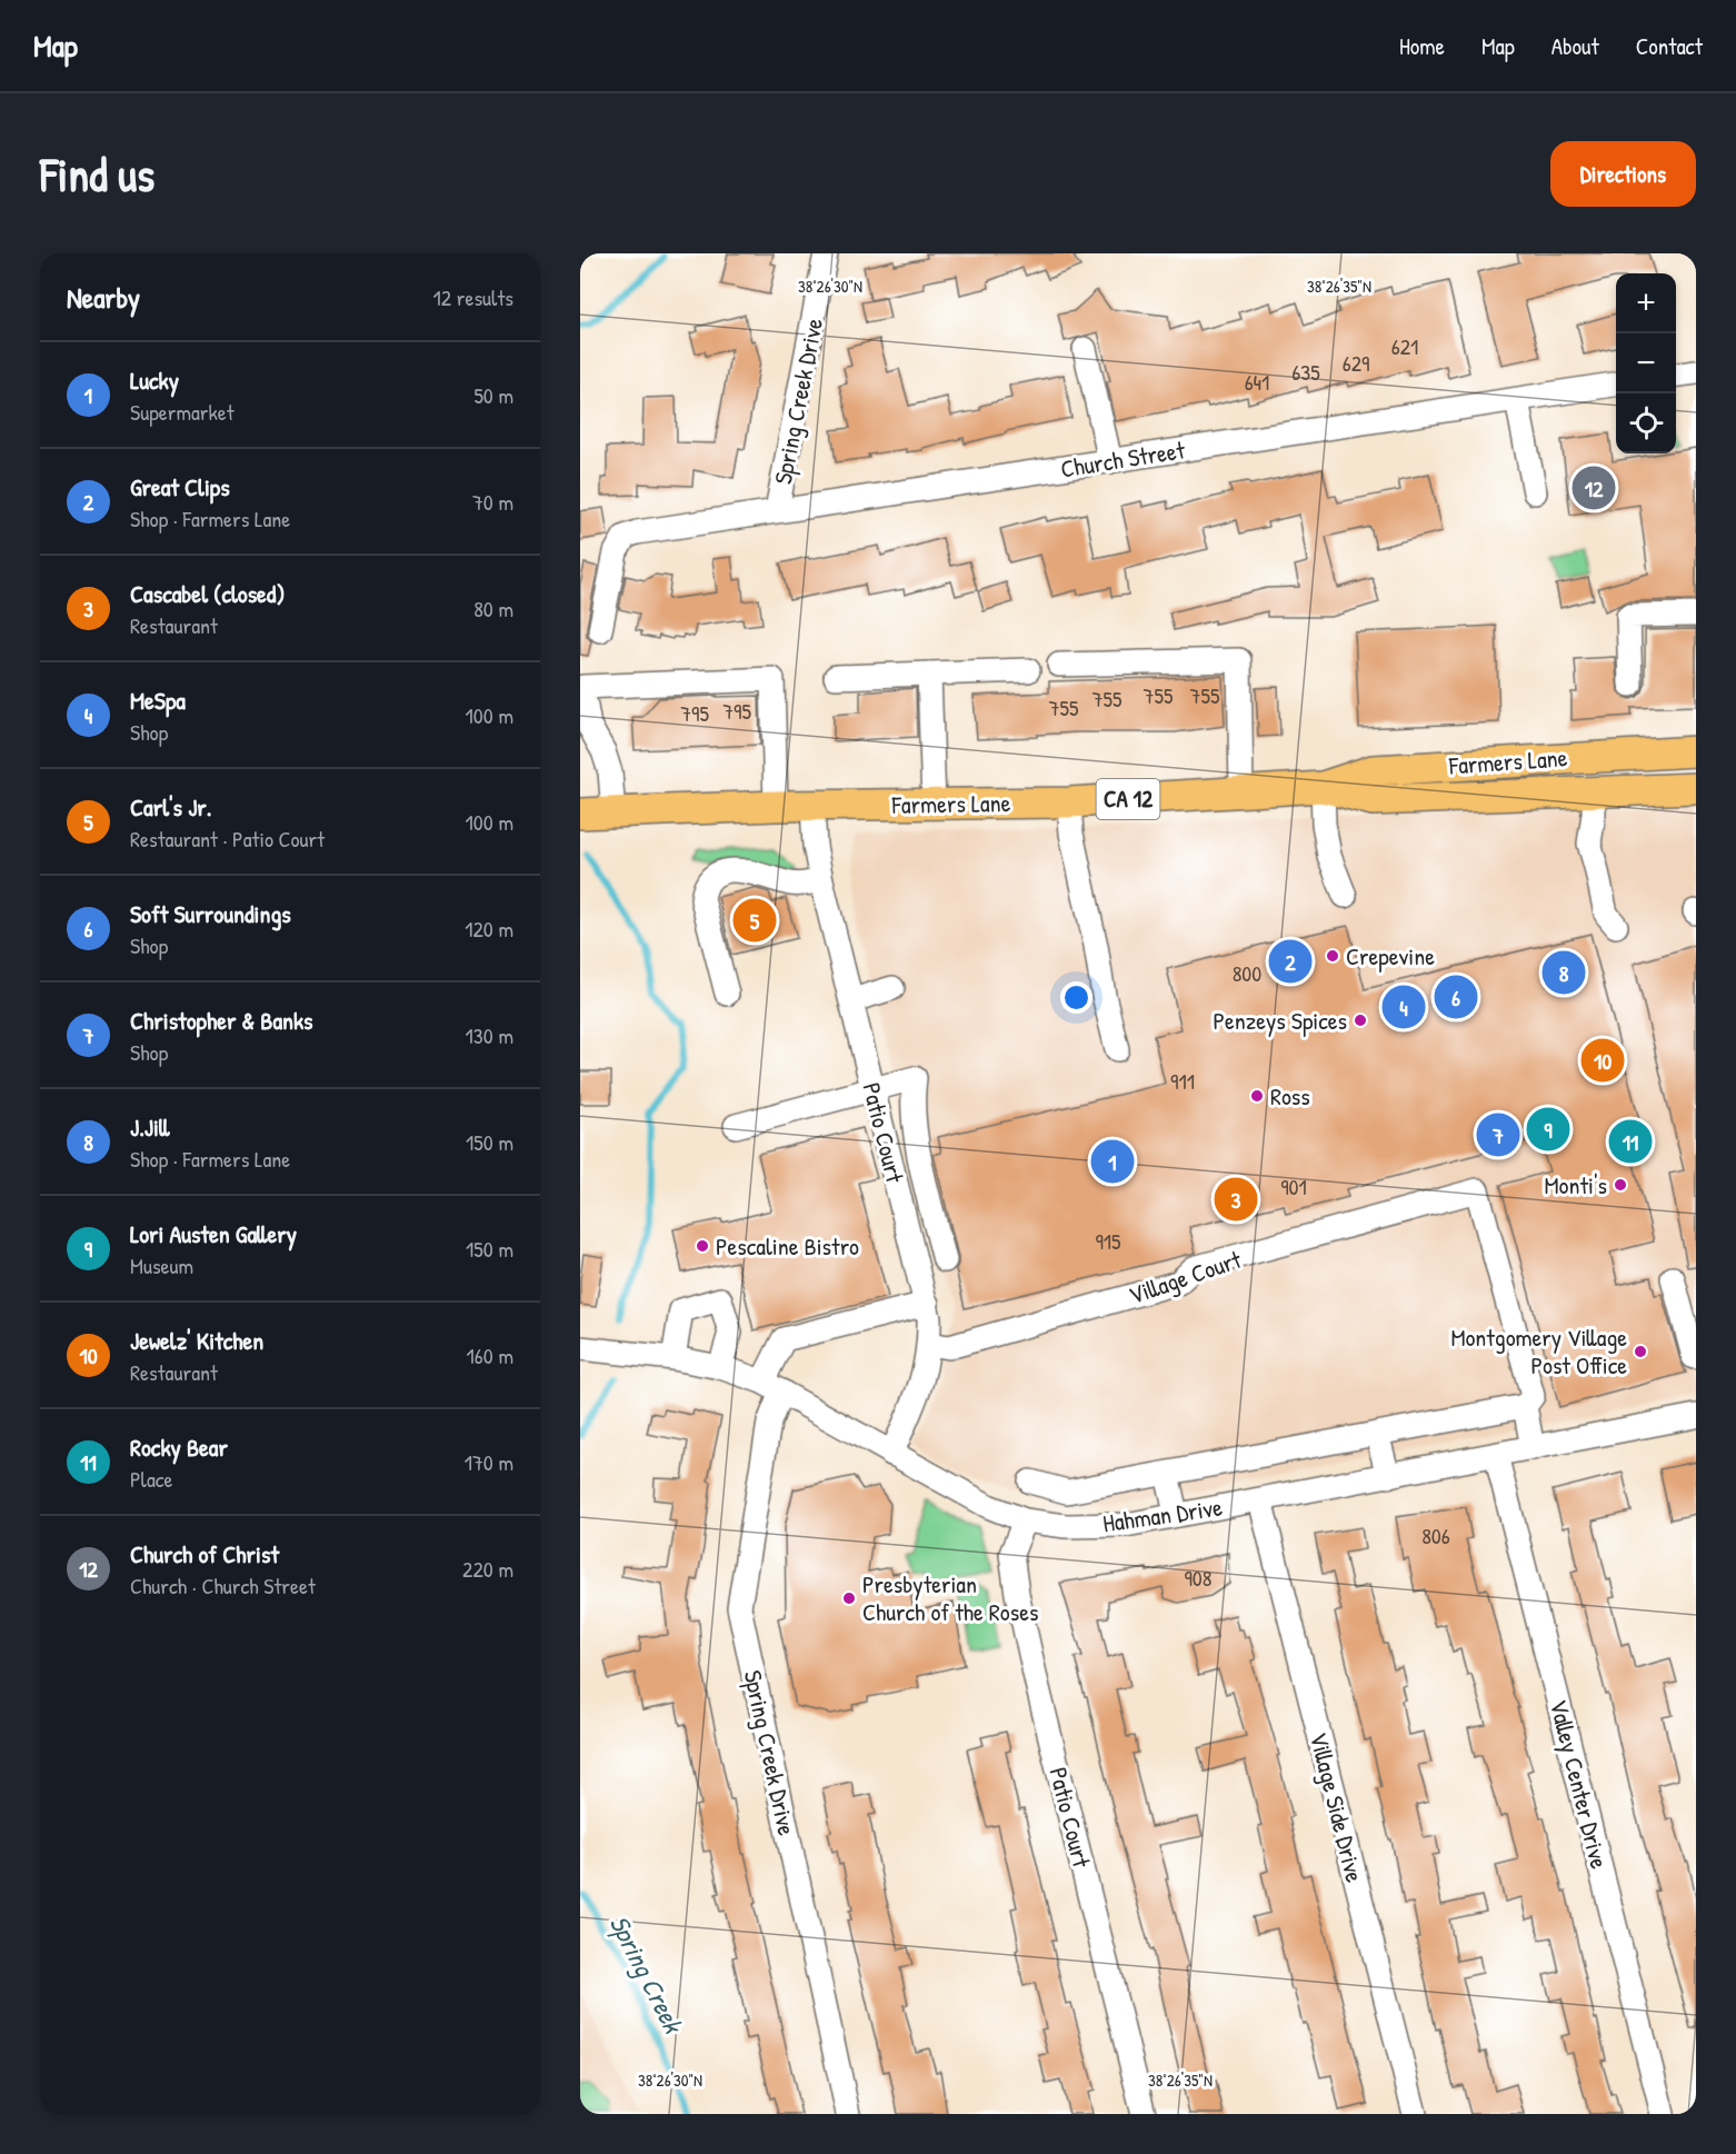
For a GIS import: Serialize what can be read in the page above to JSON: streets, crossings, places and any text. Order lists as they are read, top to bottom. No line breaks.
{"streets":{"main road":["Farmers Lane","CA 12"],"street":["Spring Creek Drive","Church Street","Patio Court","Village Court","Hahman Drive","Valley Center Drive","Village Side Drive"]},"crossings":[["Spring Creek Drive","Church Street"],["Spring Creek Drive","Patio Court"],["Spring Creek Drive","Hahman Drive"],["Farmers Lane","Patio Court"],["Patio Court","Village Court"],["Patio Court","Hahman Drive"],["Hahman Drive","Valley Center Drive"],["Hahman Drive","Village Side Drive"]],"water":["Spring Creek"],"places":["Crepevine","Penzeys Spices","Ross","Monti's","Pescaline Bistro","Montgomery Village Post Office","Presbyterian Church of the Roses"],"house_numbers":["621","629","635","641","755","755","755","755","795","795","800","911","901","915","806","908"],"page":{"header":"Map","nav":["Home","Map","About","Contact"],"buttons":"Directions","title":"Find us","heading":["Nearby","12 results"],"map_buttons":["+","−"],"list":[{"mark":"1","name":"Lucky","note":"Supermarket","value":"50 m"},{"mark":"2","name":"Great Clips","note":"Shop · Farmers Lane","value":"70 m"},{"mark":"3","name":"Cascabel (closed)","note":"Restaurant","value":"80 m"},{"mark":"4","name":"MeSpa","note":"Shop","value":"100 m"},{"mark":"5","name":"Carl's Jr.","note":"Restaurant · Patio Court","value":"100 m"},{"mark":"6","name":"Soft Surroundings","note":"Shop","value":"120 m"},{"mark":"7","name":"Christopher & Banks","note":"Shop","value":"130 m"},{"mark":"8","name":"J.Jill","note":"Shop · Farmers Lane","value":"150 m"},{"mark":"9","name":"Lori Austen Gallery","note":"Museum","value":"150 m"},{"mark":"10","name":"Jewelz' Kitchen","note":"Restaurant","value":"160 m"},{"mark":"11","name":"Rocky Bear","note":"Place","value":"170 m"},{"mark":"12","name":"Church of Christ","note":"Church · Church Street","value":"220 m"}],"pins":["12","5","2","8","6","4","10","9","7","11","1","3"]},"coordinates":["38°26'30\"N","38°26'35\"N"]}
